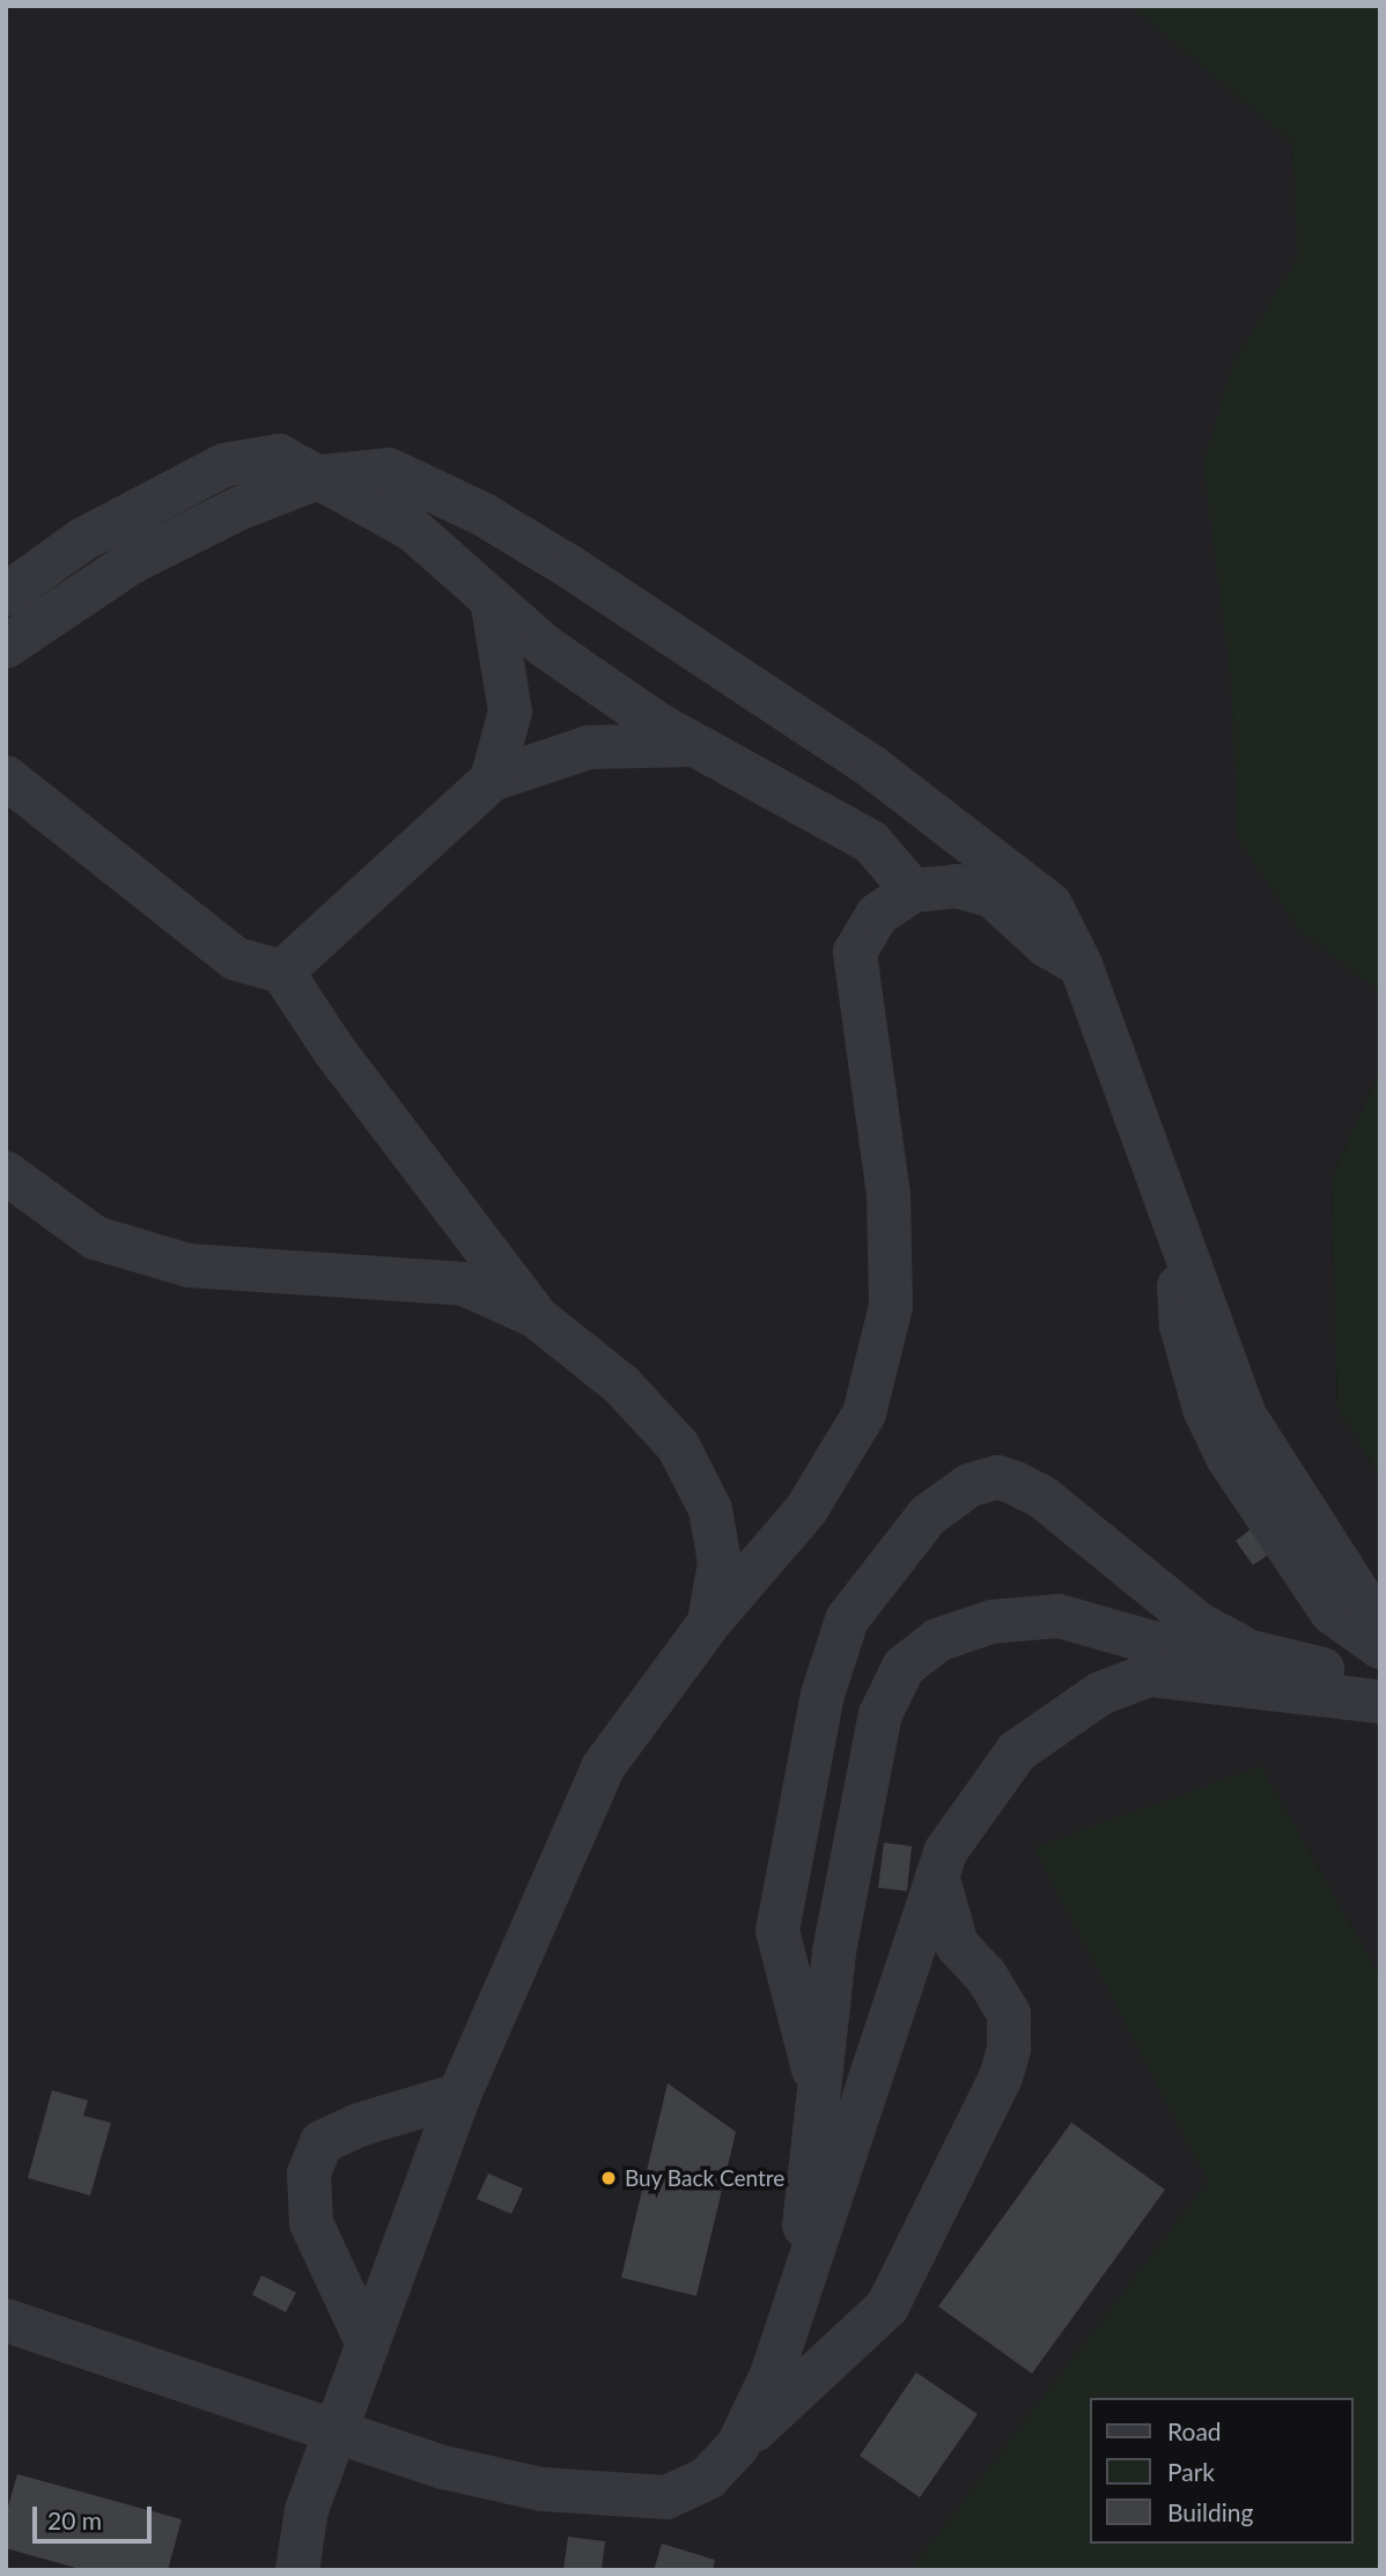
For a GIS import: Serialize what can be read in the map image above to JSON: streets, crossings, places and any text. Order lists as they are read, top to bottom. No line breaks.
{"places":["Buy Back Centre"],"legend":["Road","Park","Building"],"scale_bar":"20 m"}
